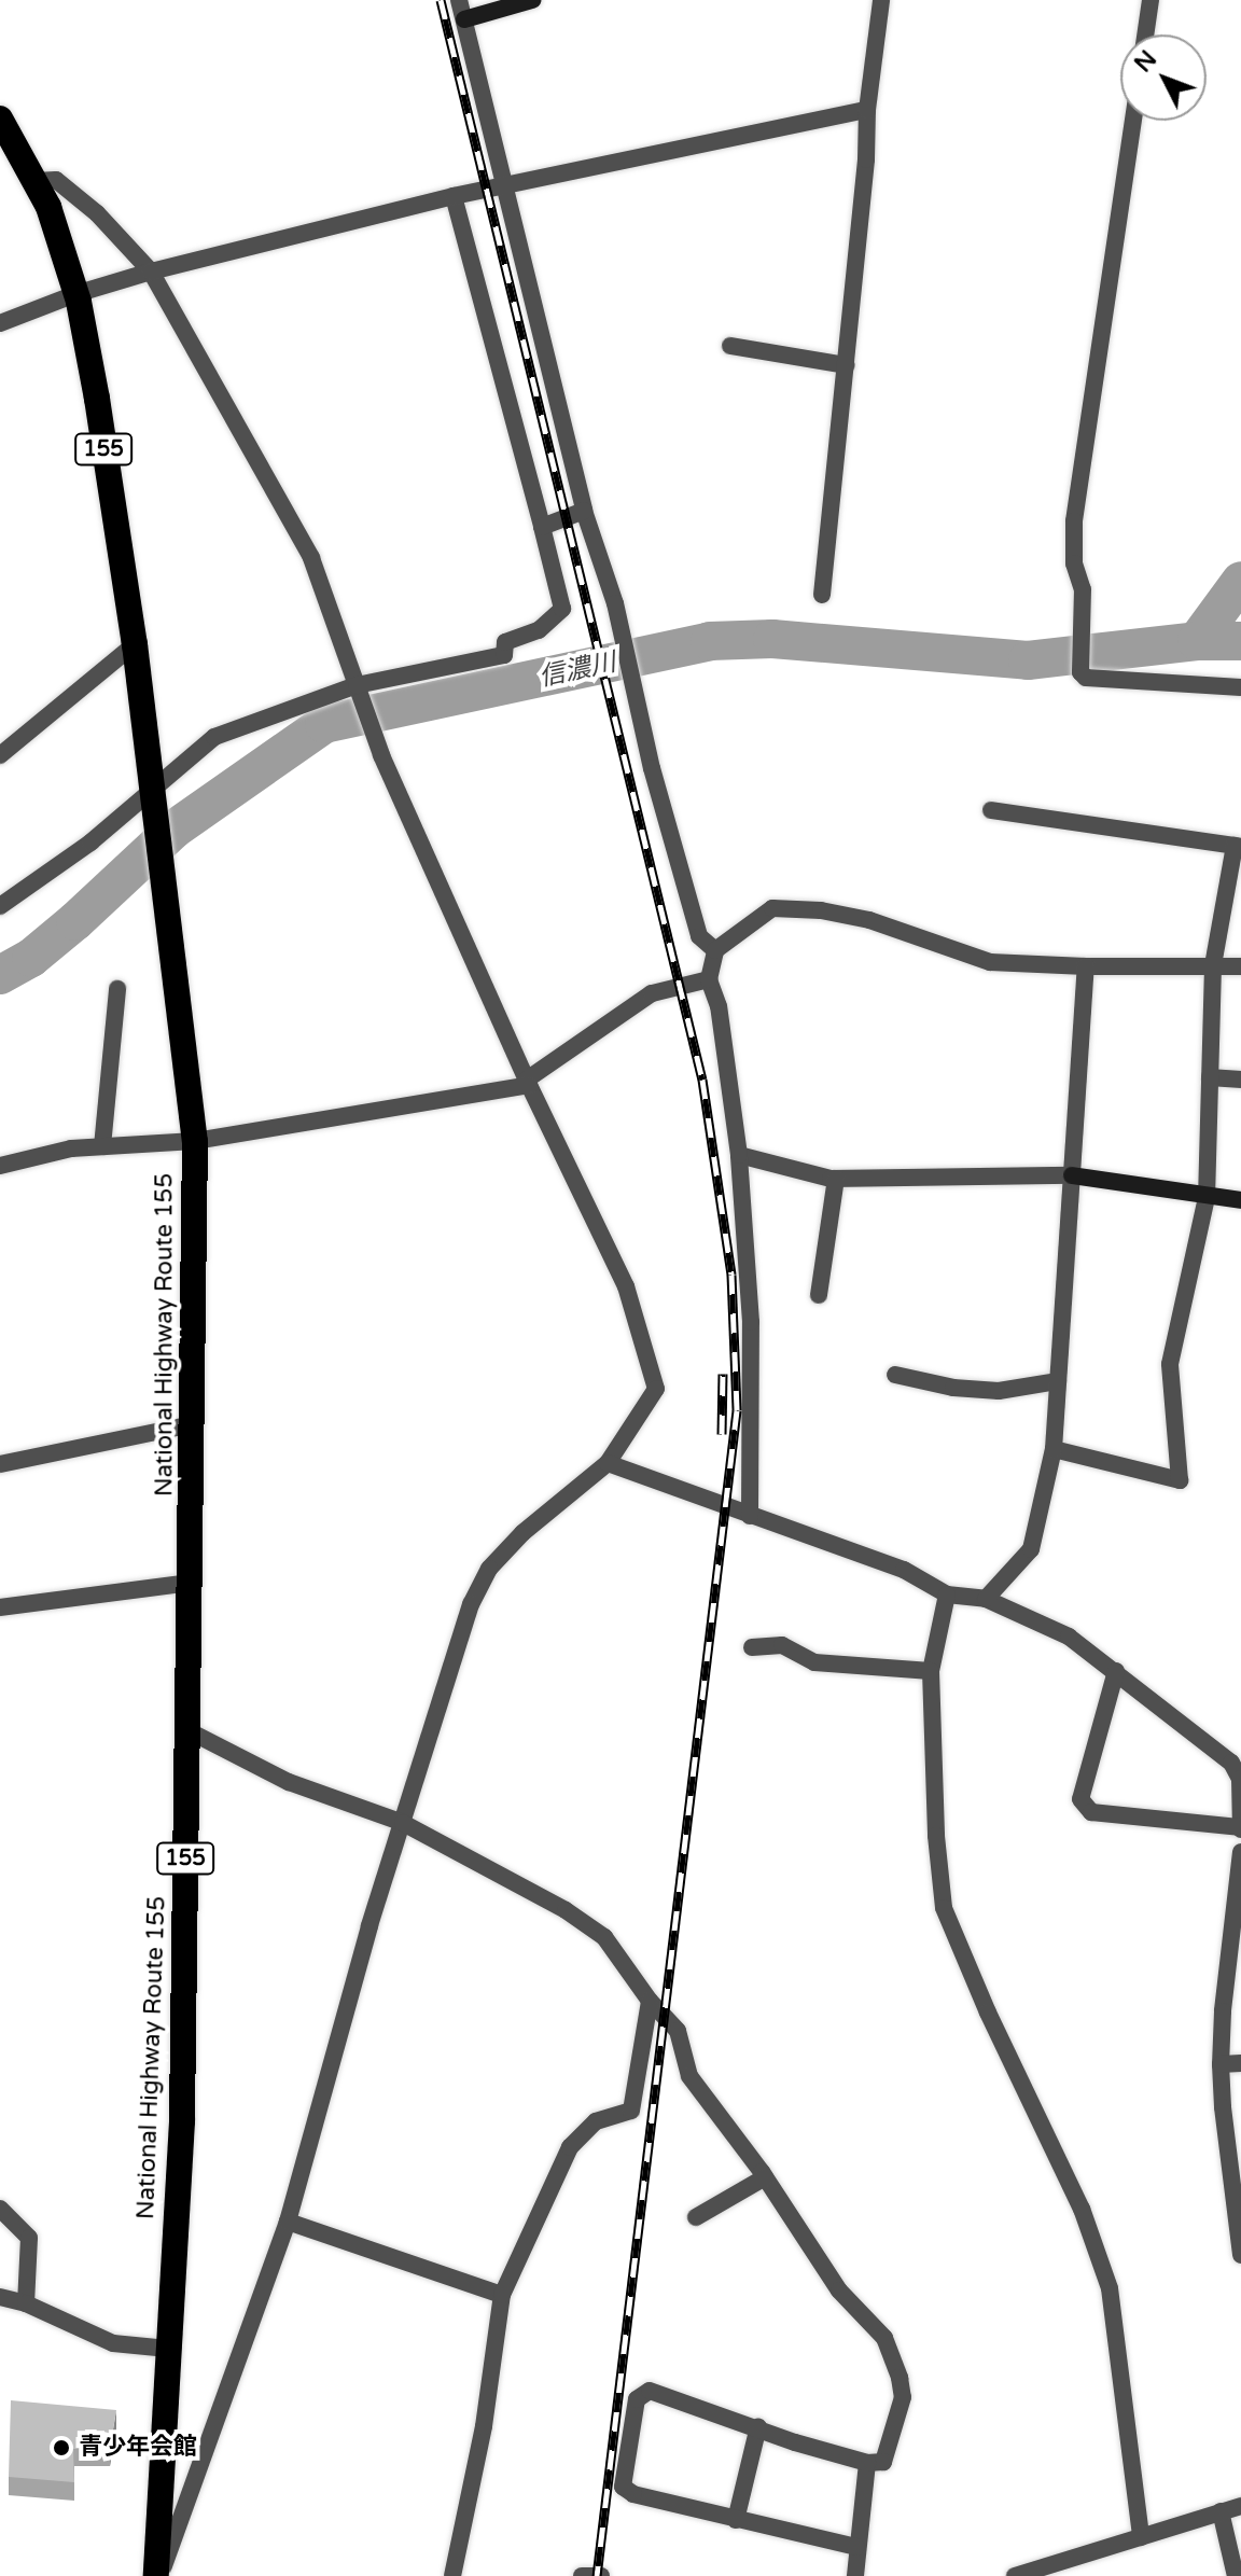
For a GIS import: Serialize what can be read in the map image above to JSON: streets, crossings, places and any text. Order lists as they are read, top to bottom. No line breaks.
{"streets":{"highway":["155","National Highway Route 155"]},"water":["信濃川"],"places":["青少年会館"],"north":"top left"}
